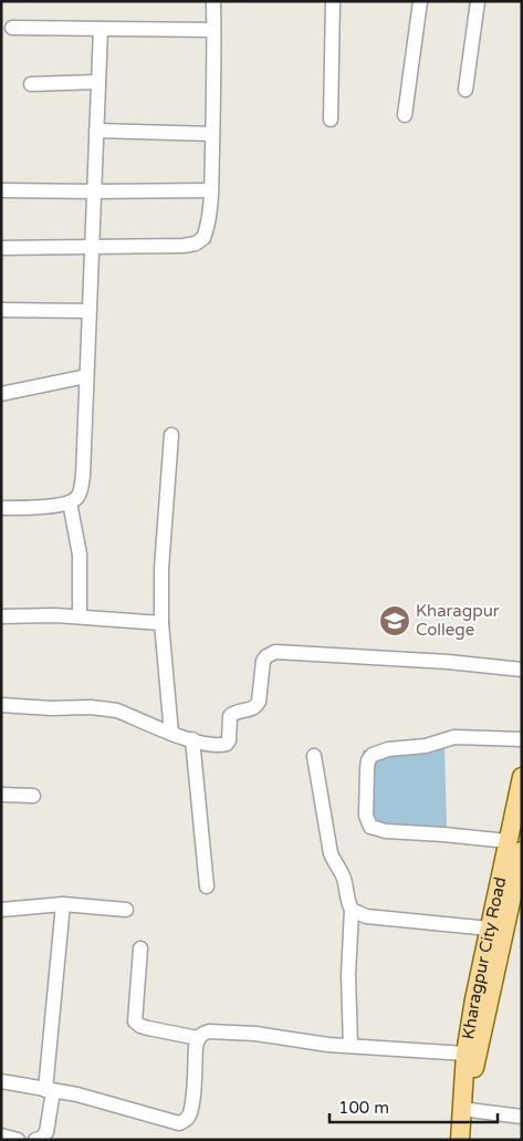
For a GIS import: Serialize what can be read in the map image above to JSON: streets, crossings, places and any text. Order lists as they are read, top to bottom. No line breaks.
{"streets":{"main road":["Kharagpur City Road"]},"places":{"school or university":["Kharagpur College"]},"scale_bar":"100 m"}
